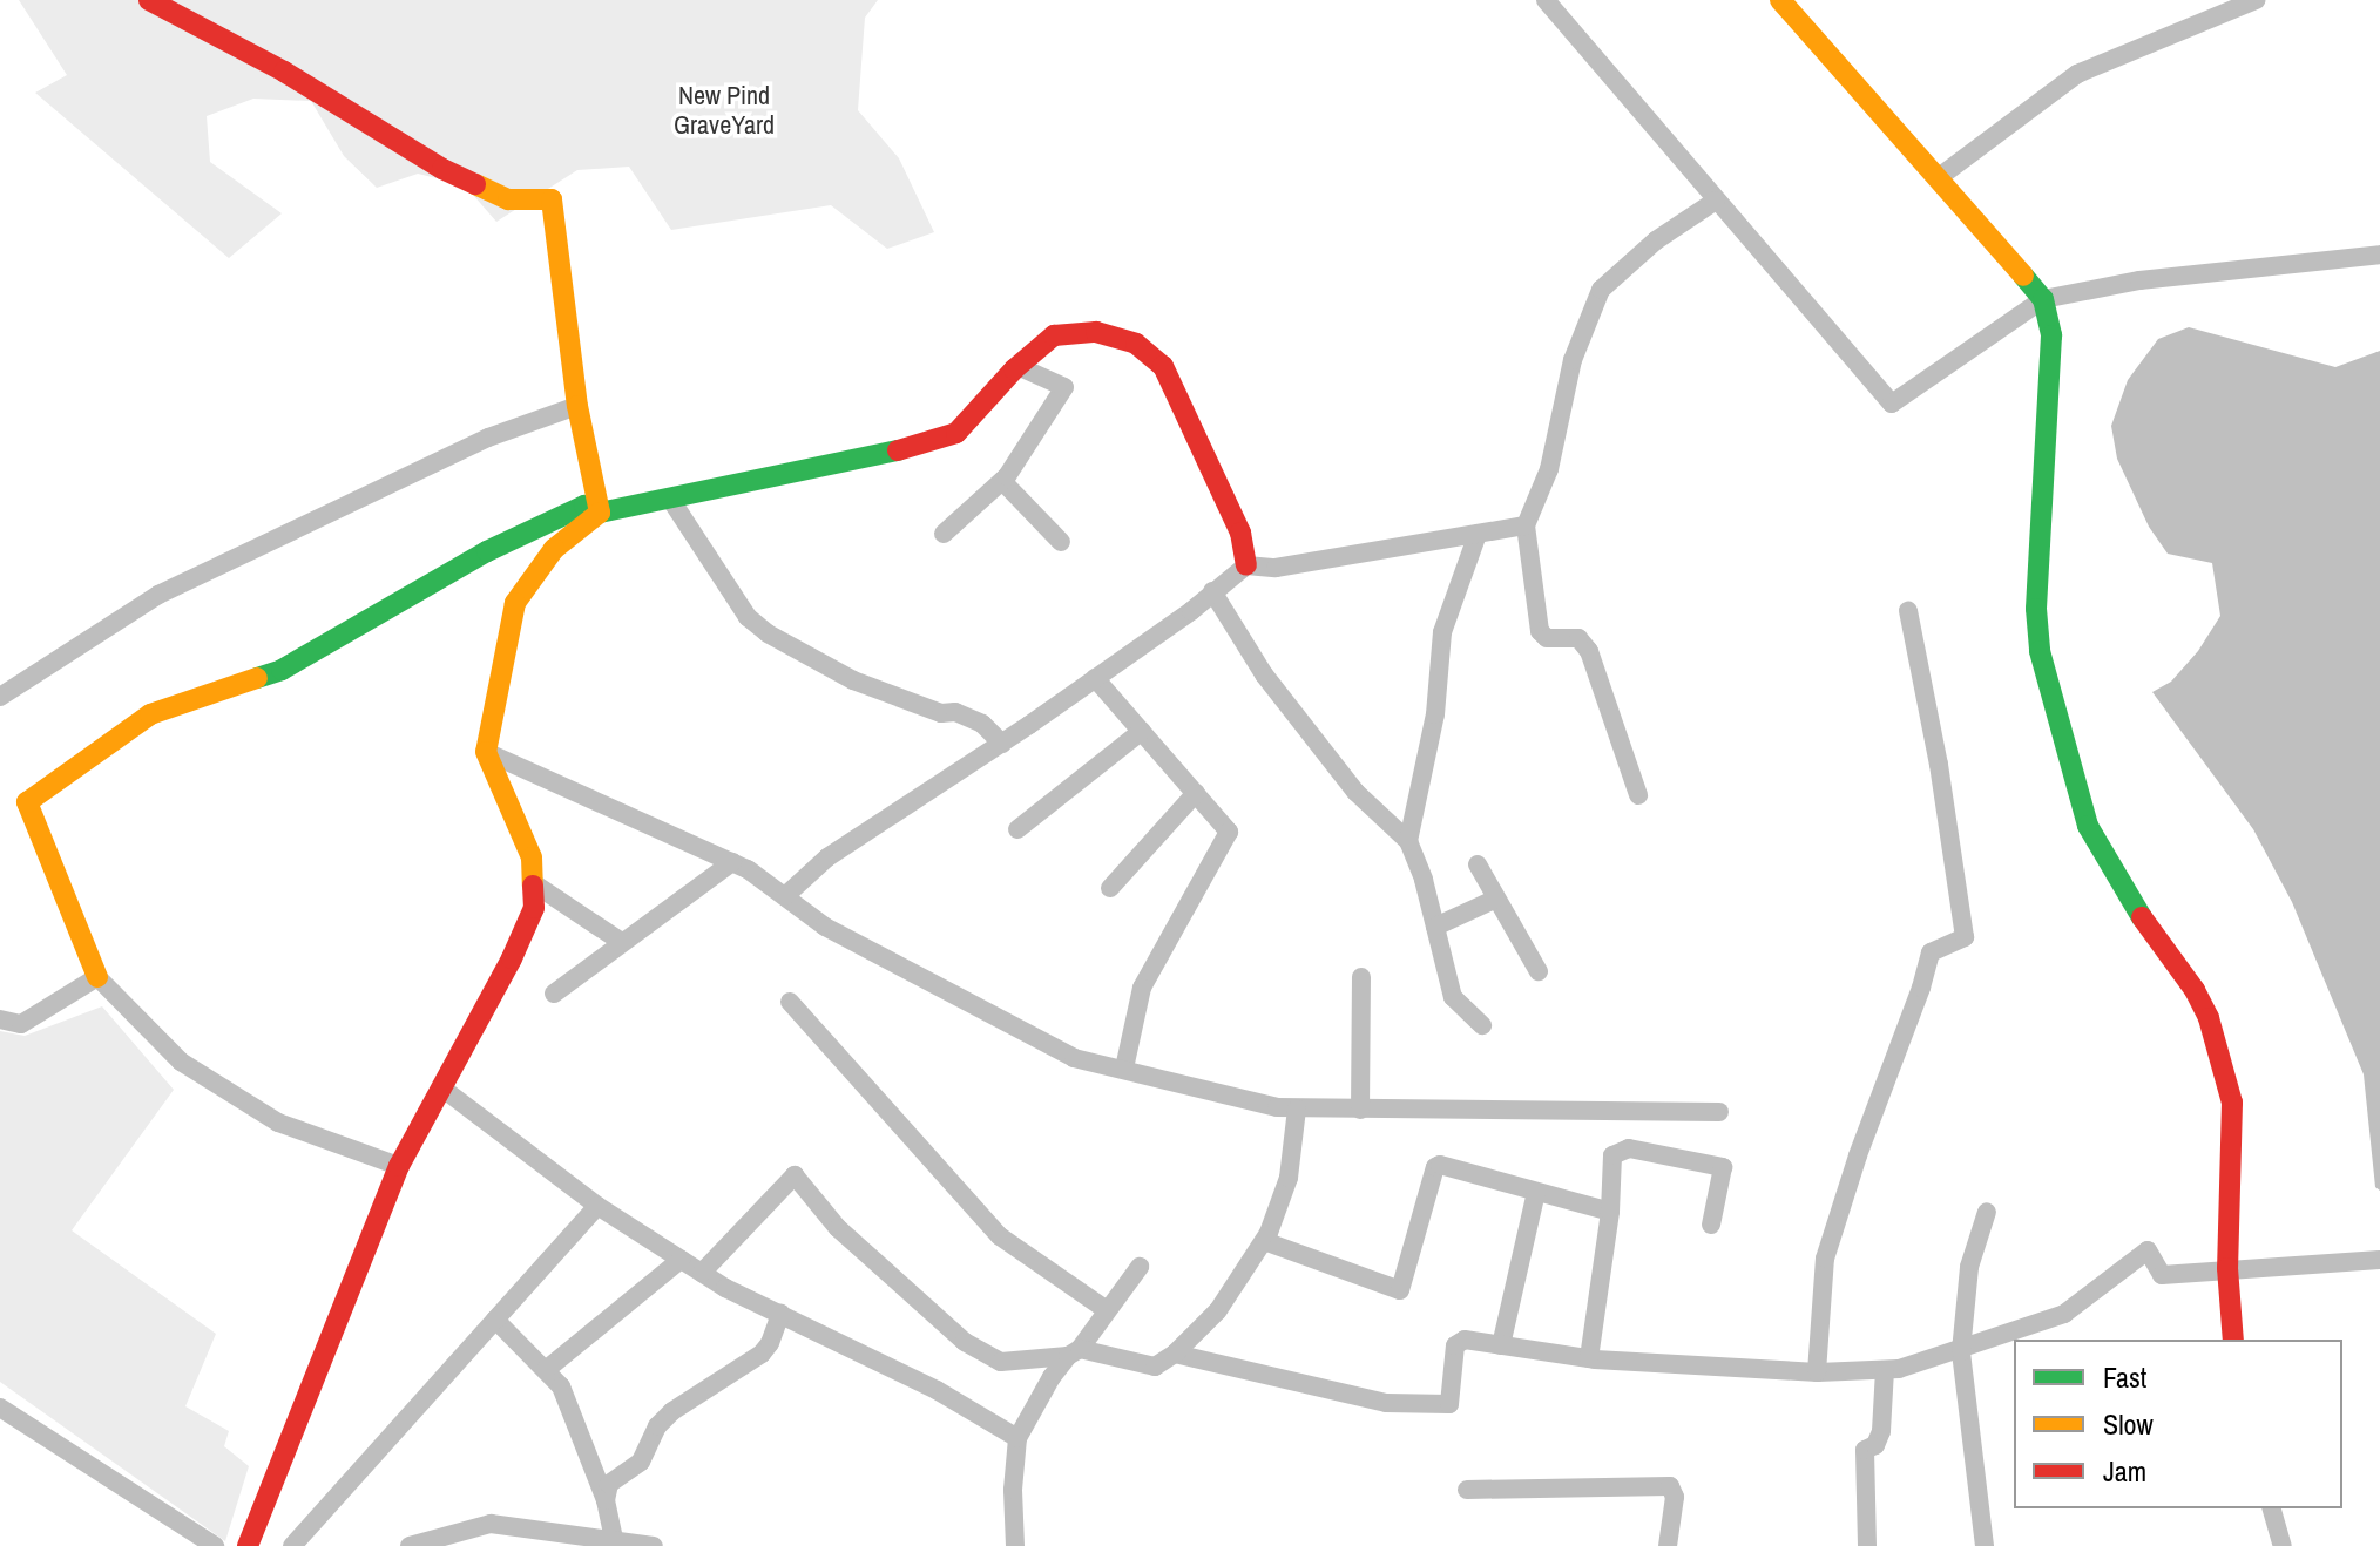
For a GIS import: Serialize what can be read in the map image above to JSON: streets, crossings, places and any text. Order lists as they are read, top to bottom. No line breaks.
{"parks":["New Pind GraveYard"],"legend":["Fast","Slow","Jam"]}
